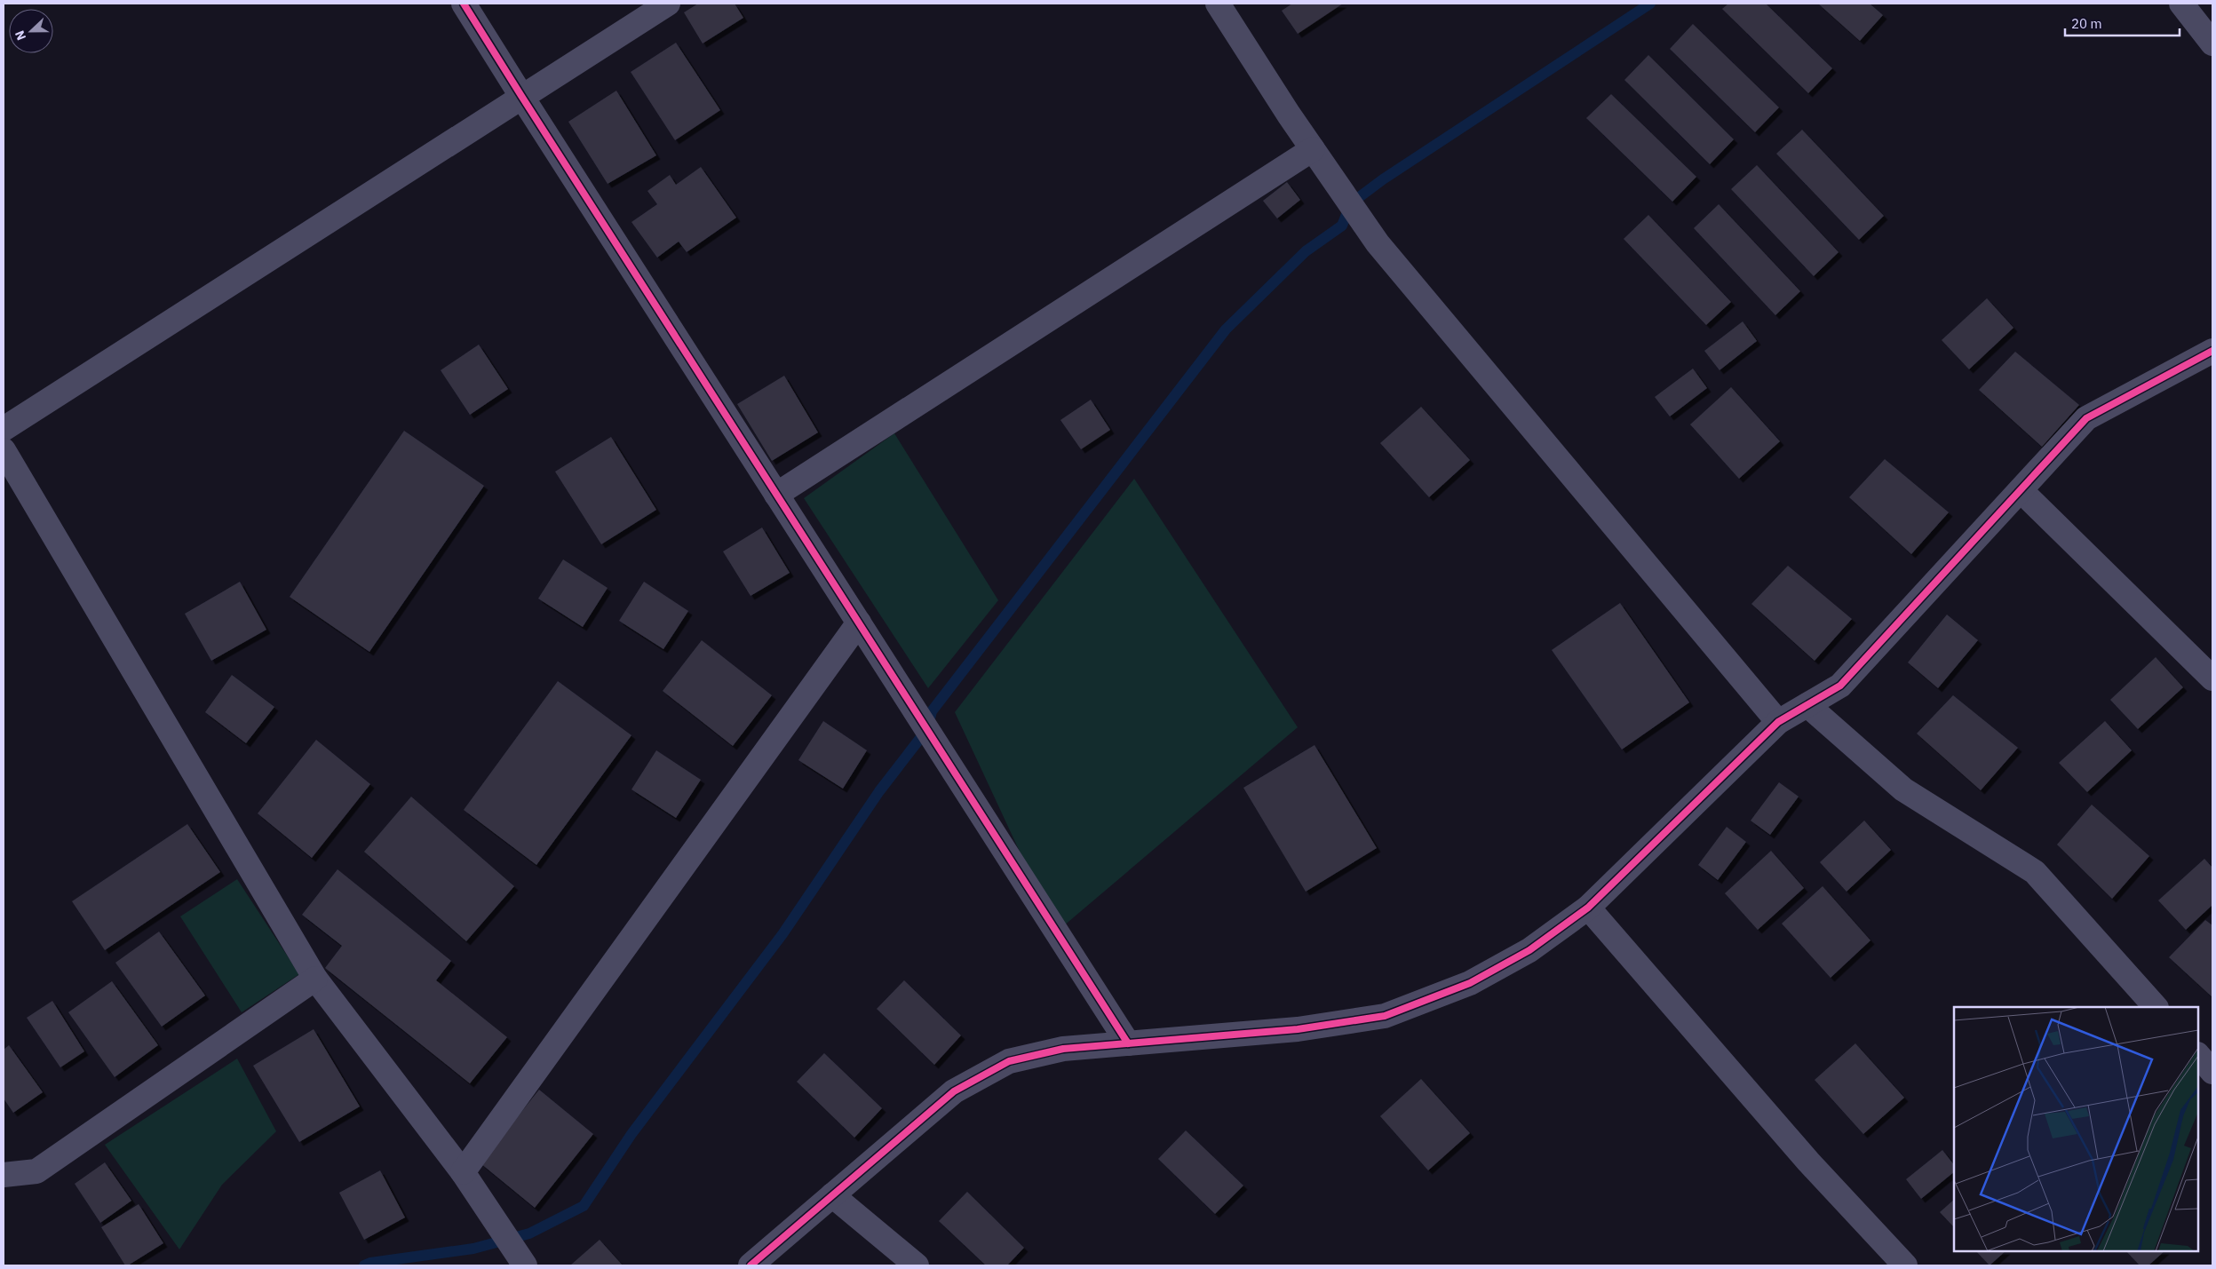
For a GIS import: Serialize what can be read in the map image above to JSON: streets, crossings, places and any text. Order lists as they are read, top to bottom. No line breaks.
{"scale_bar":"20 m","north":"left"}
